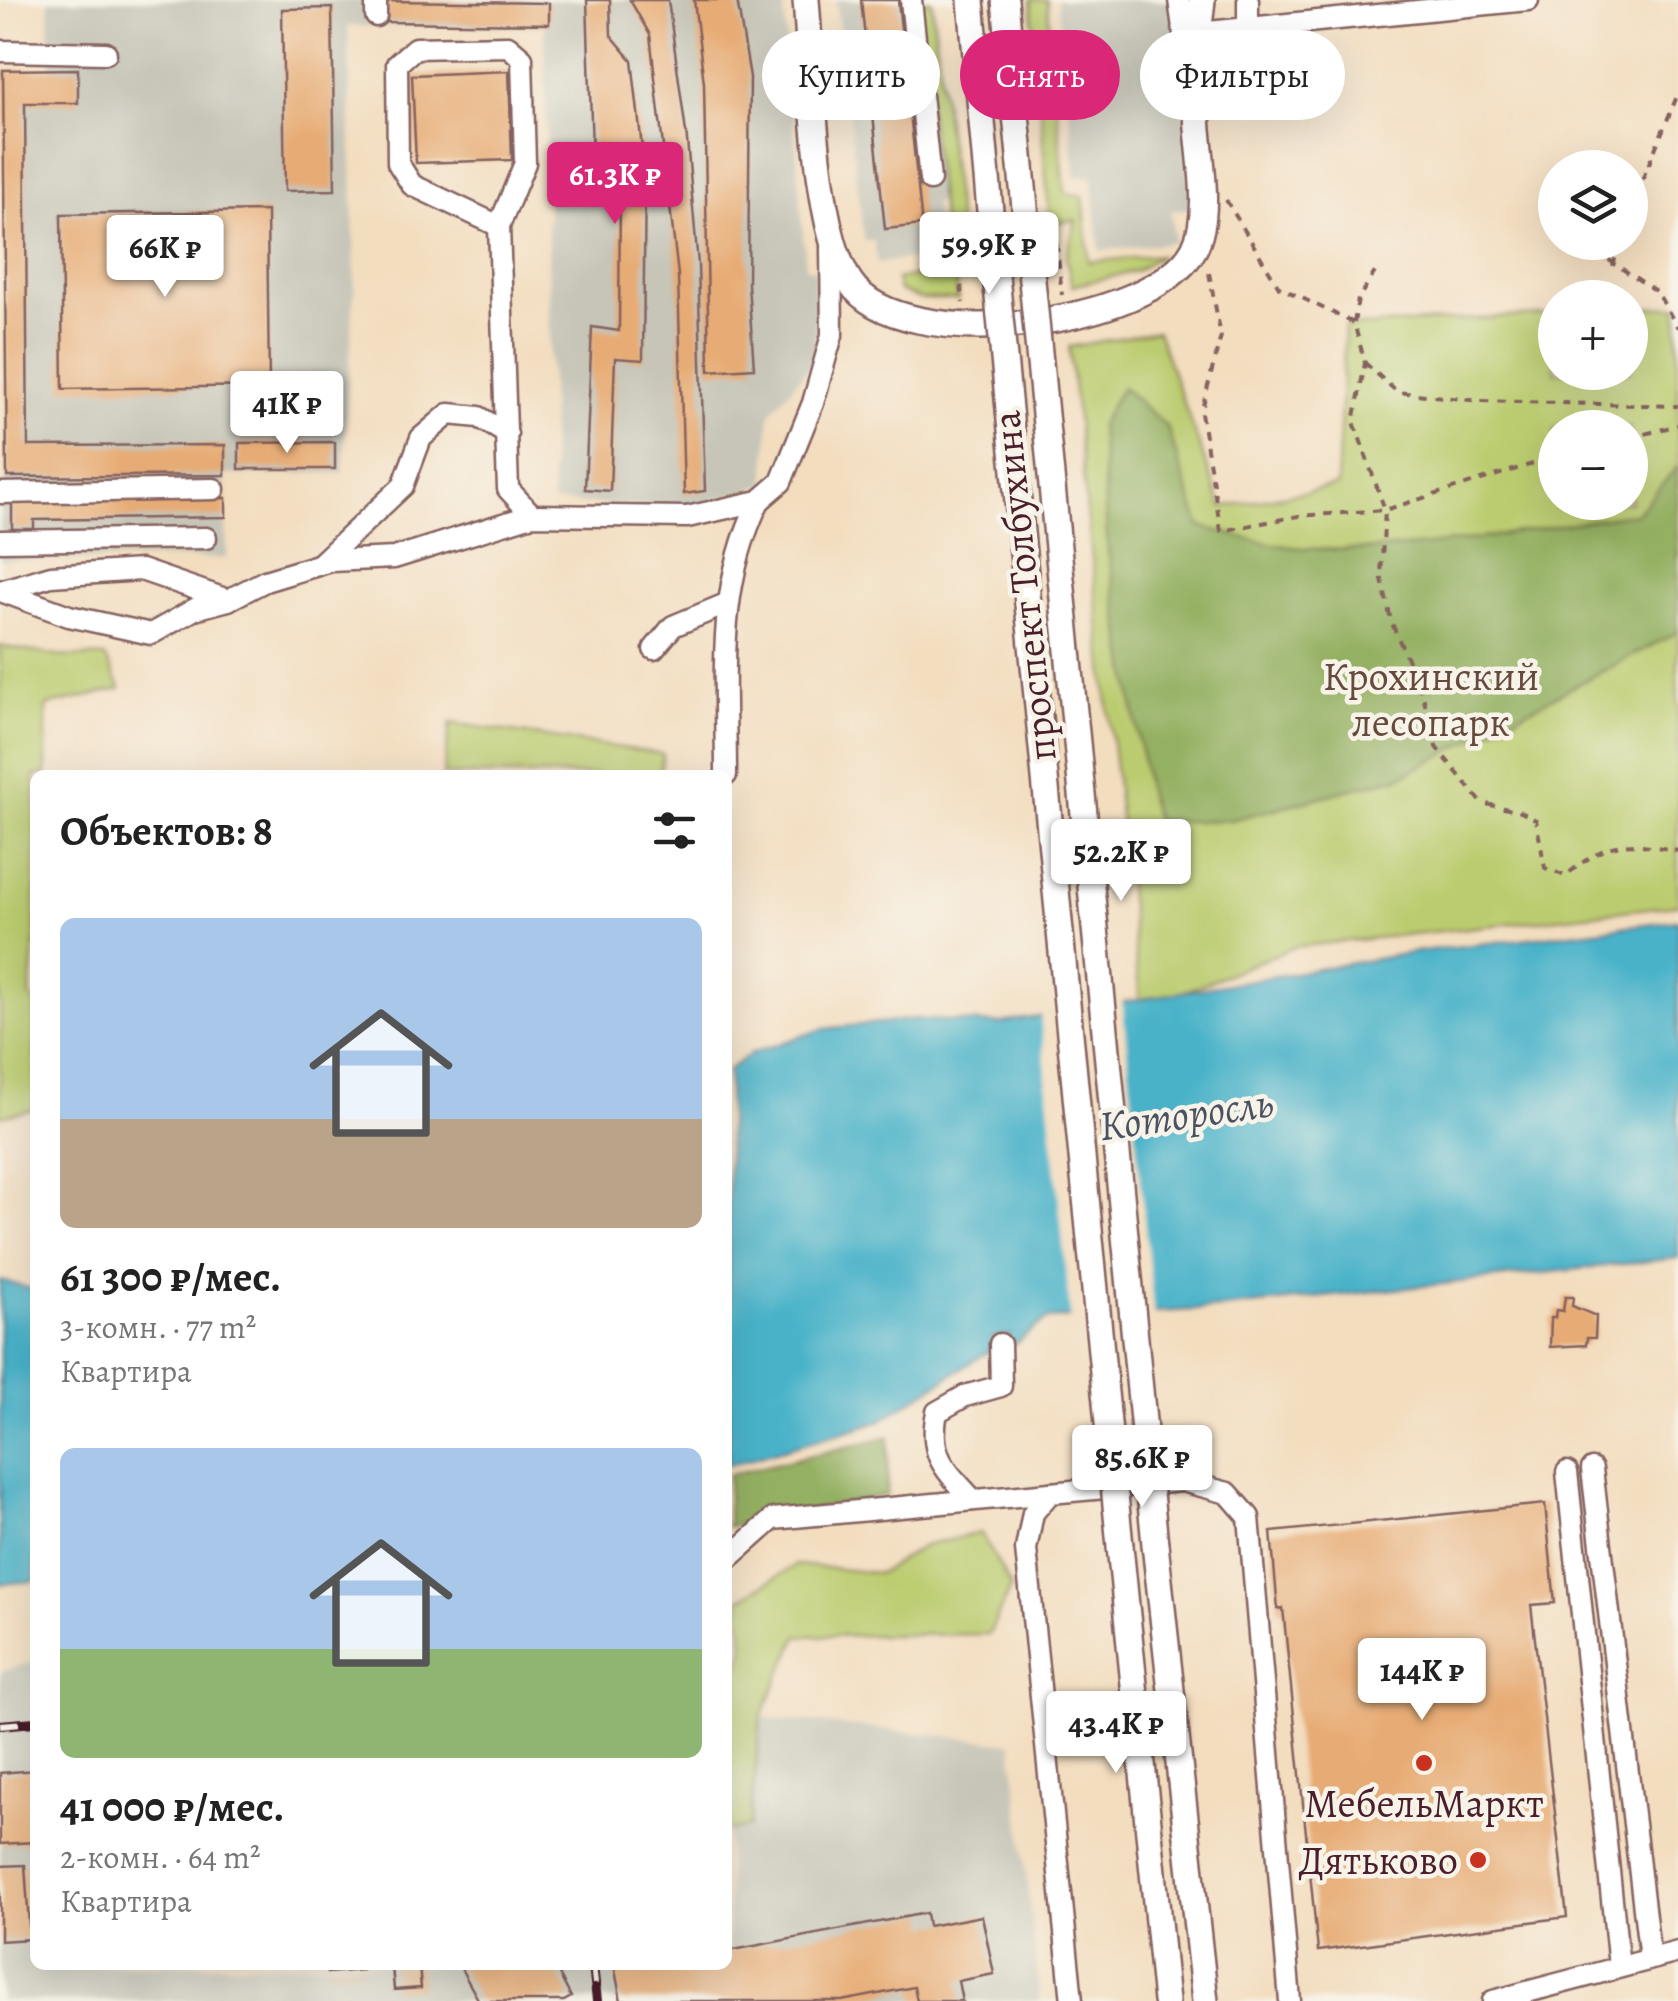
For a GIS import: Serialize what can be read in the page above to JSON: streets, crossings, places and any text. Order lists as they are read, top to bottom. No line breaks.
{"streets":{"main road":["проспект Толбухина"]},"water":["Которосль"],"parks":["Крохинский лесопарк"],"places":["МебельМаркт","Дятьково"],"page":{"chip":["Купить","Снять","Фильтры"],"price":["61.3K ₽","59.9K ₽","66K ₽","41K ₽","52.2K ₽","85.6K ₽","144K ₽","43.4K ₽"],"map_buttons":["+","−"],"heading":"Объектов: 8","list":[{"name":"61 300 ₽/мес.","note":"3-комн. · 77 m² · Квартира"},{"name":"41 000 ₽/мес.","note":"2-комн. · 64 m² · Квартира"}]}}
